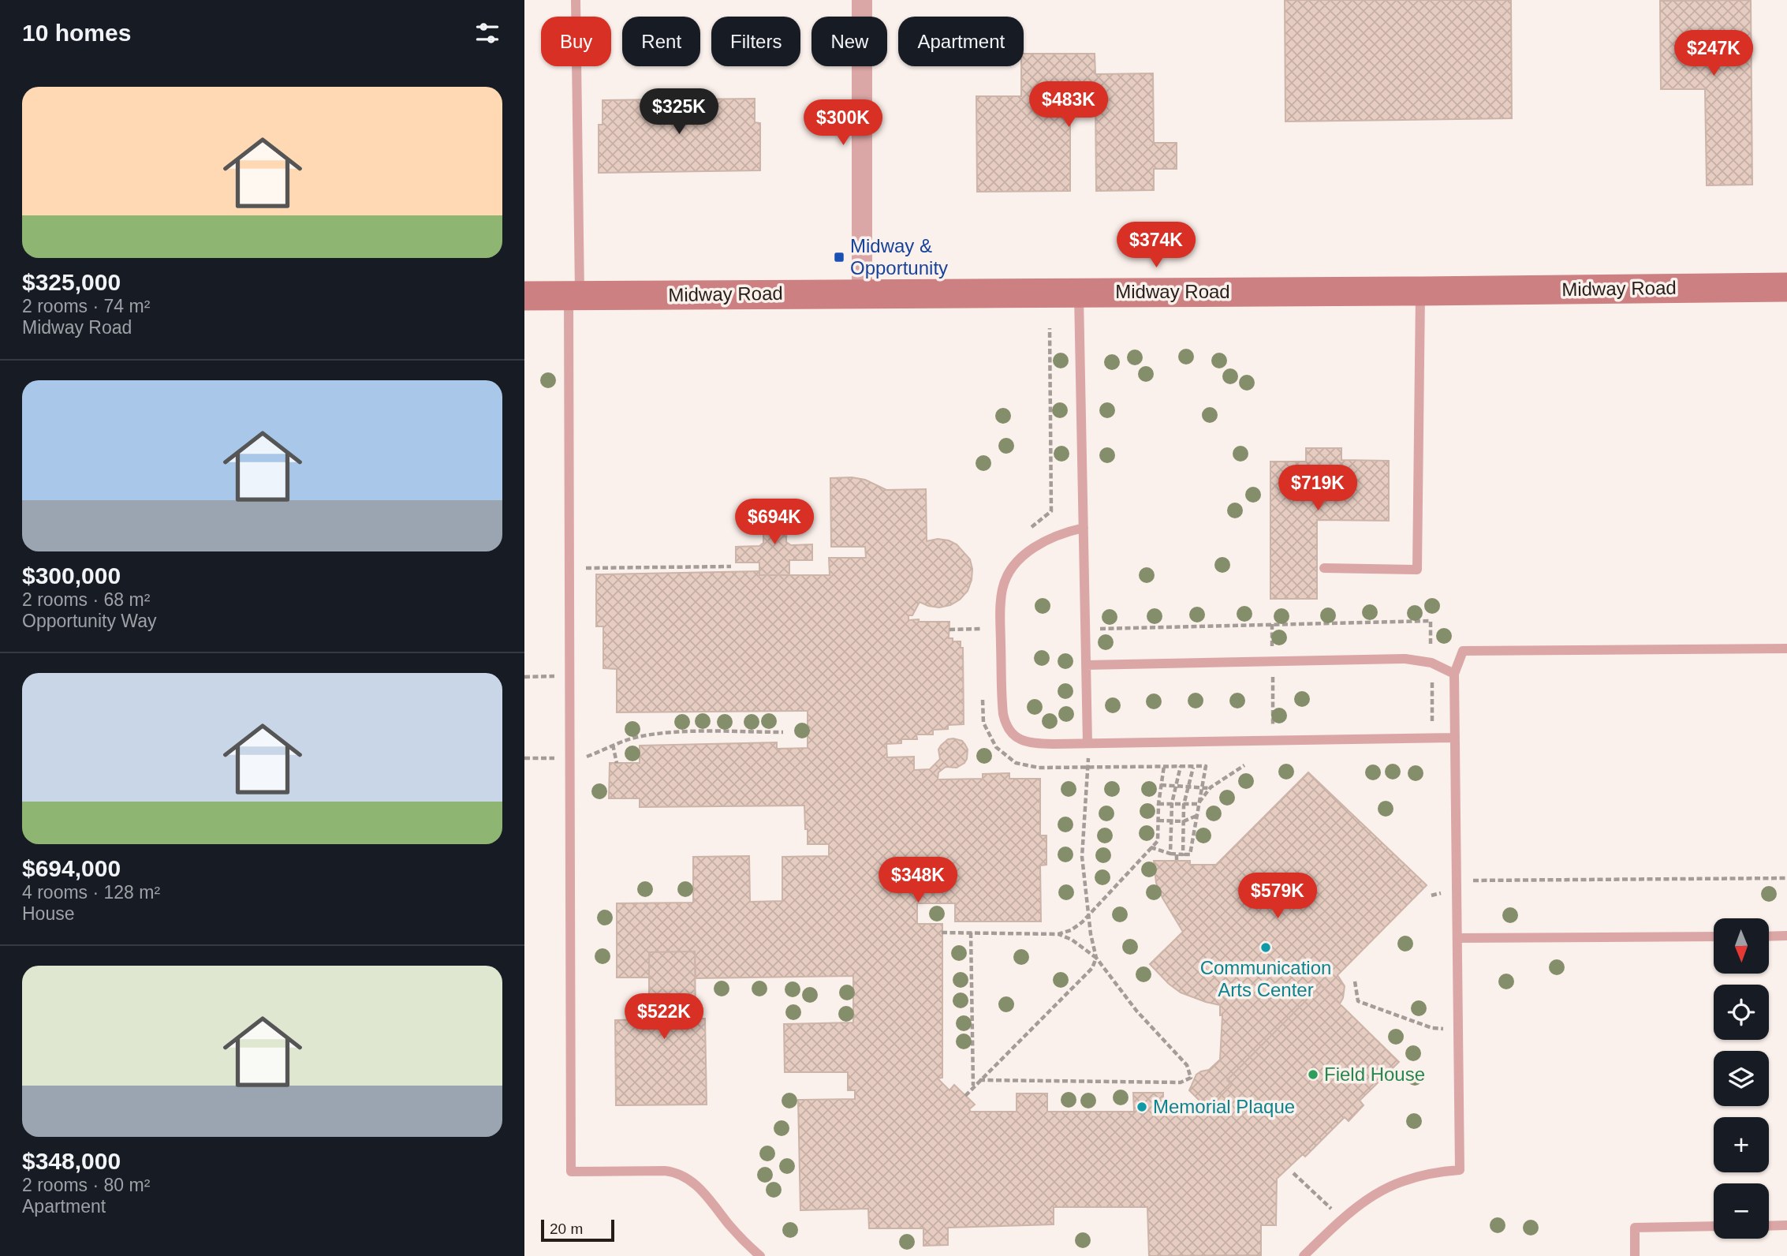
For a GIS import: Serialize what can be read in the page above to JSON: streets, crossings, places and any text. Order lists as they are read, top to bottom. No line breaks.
{"streets":{"main road":["Midway Road"]},"places":{"transit":["Midway & Opportunity"],"other":["Communication Arts Center","Field House","Memorial Plaque"]},"scale_bar":"20 m","north":"bottom","page":{"heading":"10 homes","chip":["Buy","Rent","Filters","New","Apartment"],"price":["$247K","$483K","$325K","$300K","$374K","$719K","$694K","$348K","$579K","$522K"],"list":[{"name":"$325,000","note":"2 rooms · 74 m² · Midway Road"},{"name":"$300,000","note":"2 rooms · 68 m² · Opportunity Way"},{"name":"$694,000","note":"4 rooms · 128 m² · House"},{"name":"$348,000","note":"2 rooms · 80 m² · Apartment"}],"map_buttons":["+","−"],"scale":"20 m"}}
